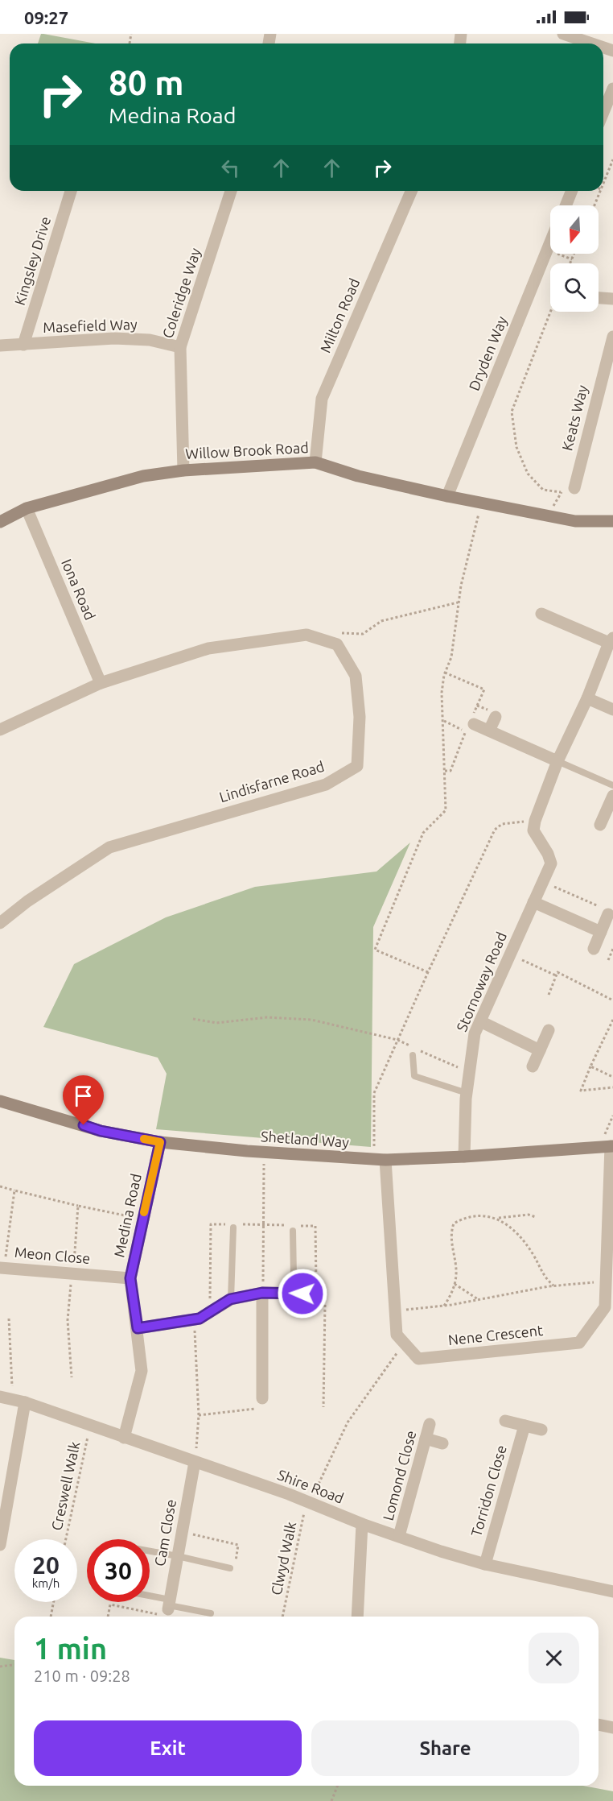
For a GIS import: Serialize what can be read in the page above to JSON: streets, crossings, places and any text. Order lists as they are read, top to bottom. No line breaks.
{"streets":{"street":["Kingsley Drive","Coleridge Way","Milton Road","Masefield Way","Dryden Way","Keats Way","Willow Brook Road","Iona Road","Lindisfarne Road","Stornoway Road","Shetland Way","Medina Road","Meon Close","Nene Crescent","Lomond Close","Shire Road","Torridon Close","Cam Close"],"path":["Creswell Walk","Clwyd Walk"]},"crossings":[["Kingsley Drive","Masefield Way"],["Coleridge Way","Masefield Way"],["Coleridge Way","Willow Brook Road"],["Milton Road","Willow Brook Road"],["Dryden Way","Willow Brook Road"],["Willow Brook Road","Iona Road"],["Iona Road","Lindisfarne Road"],["Stornoway Road","Shetland Way"],["Shetland Way","Medina Road"],["Shetland Way","Nene Crescent"],["Medina Road","Meon Close"],["Medina Road","Shire Road"],["Lomond Close","Shire Road"],["Creswell Walk","Shire Road"],["Shire Road","Torridon Close"],["Shire Road","Cam Close"],["Shire Road","Clwyd Walk"]],"north":"bottom","page":{"status":"09:27","turn":["80 m","Medina Road"],"speed":"20 km/h","limit":"30","heading":["1 min","210 m · 09:28"],"buttons":["Exit","Share"]}}
